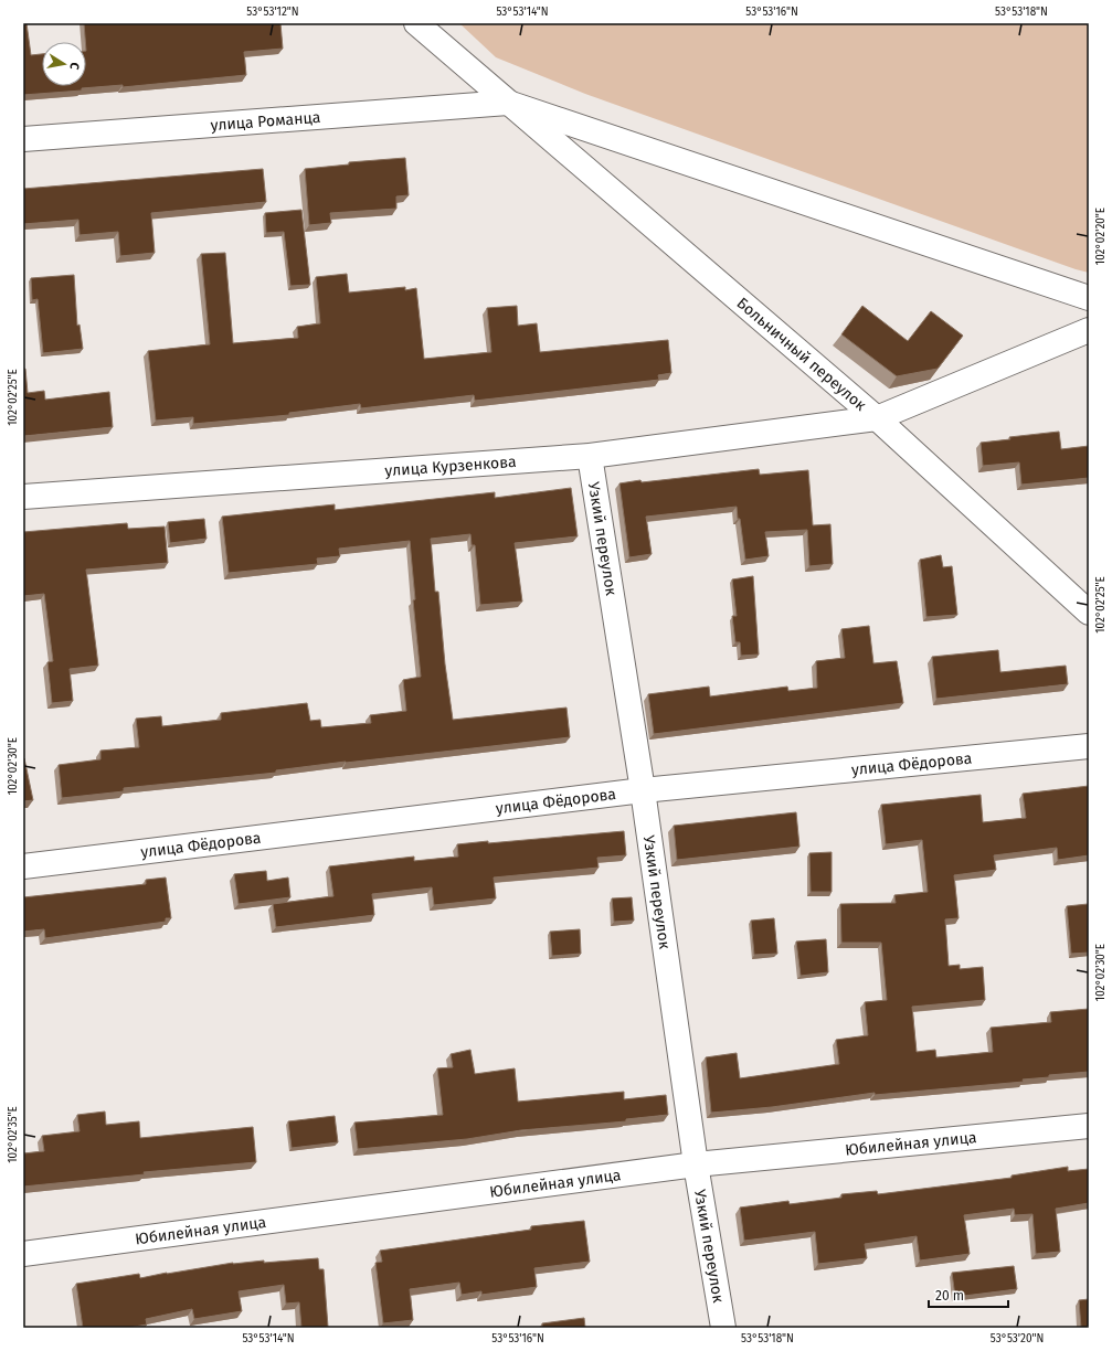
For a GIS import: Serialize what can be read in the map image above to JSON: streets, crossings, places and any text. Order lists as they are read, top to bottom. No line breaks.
{"streets":{"street":["улица Романца","Больничный переулок","улица Курзенкова","Узкий переулок","улица Фёдорова","Юбилейная улица"]},"crossings":[["улица Романца","Больничный переулок"],["Больничный переулок","улица Курзенкова"],["улица Курзенкова","Узкий переулок"],["Узкий переулок","улица Фёдорова"],["Узкий переулок","Юбилейная улица"]],"scale_bar":"20 m","north":"right","coordinates":["53°53'12\"N","53°53'14\"N","53°53'16\"N","53°53'18\"N","102°02'20\"E","102°02'25\"E","102°02'30\"E","102°02'35\"E","53°53'20\"N"]}
